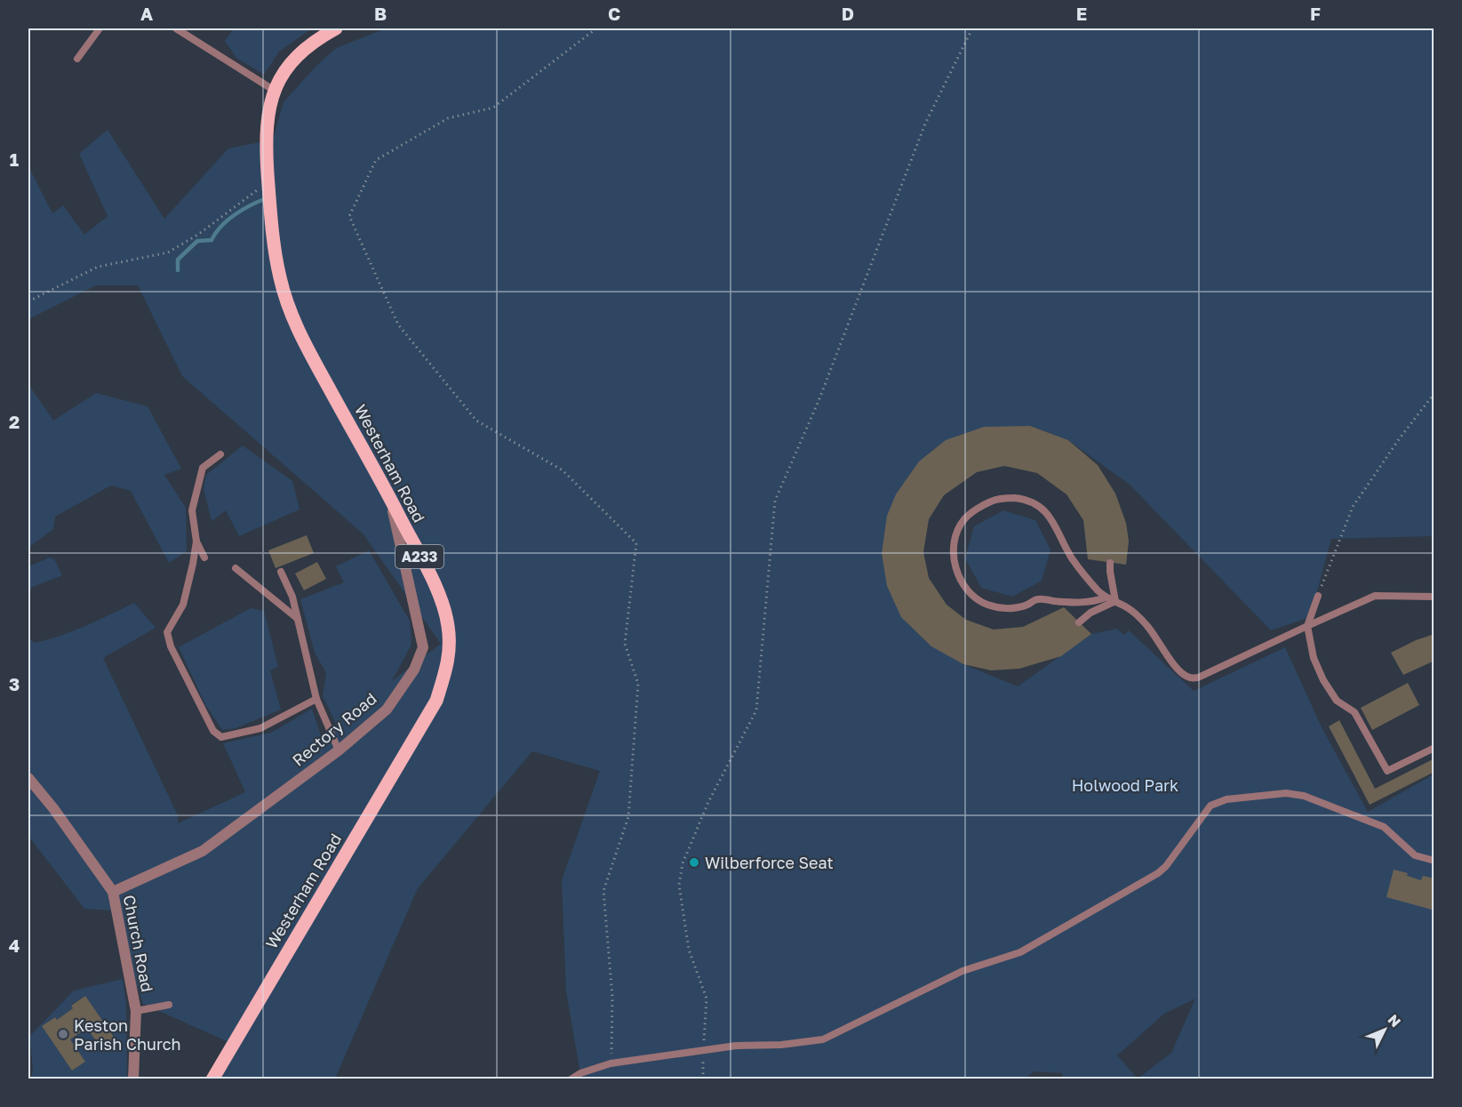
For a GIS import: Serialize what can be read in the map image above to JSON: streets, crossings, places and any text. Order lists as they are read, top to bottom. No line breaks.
{"streets":{"main road":["Westerham Road","A233"],"street":["Rectory Road","Church Road"]},"crossings":[["Westerham Road","Rectory Road"],["Rectory Road","Church Road"]],"parks":["Holwood Park"],"places":["Wilberforce Seat","Keston Parish Church"],"north":"top right","grid":{"columns":["A","B","C","D","E","F"],"rows":["1","2","3","4"]}}
